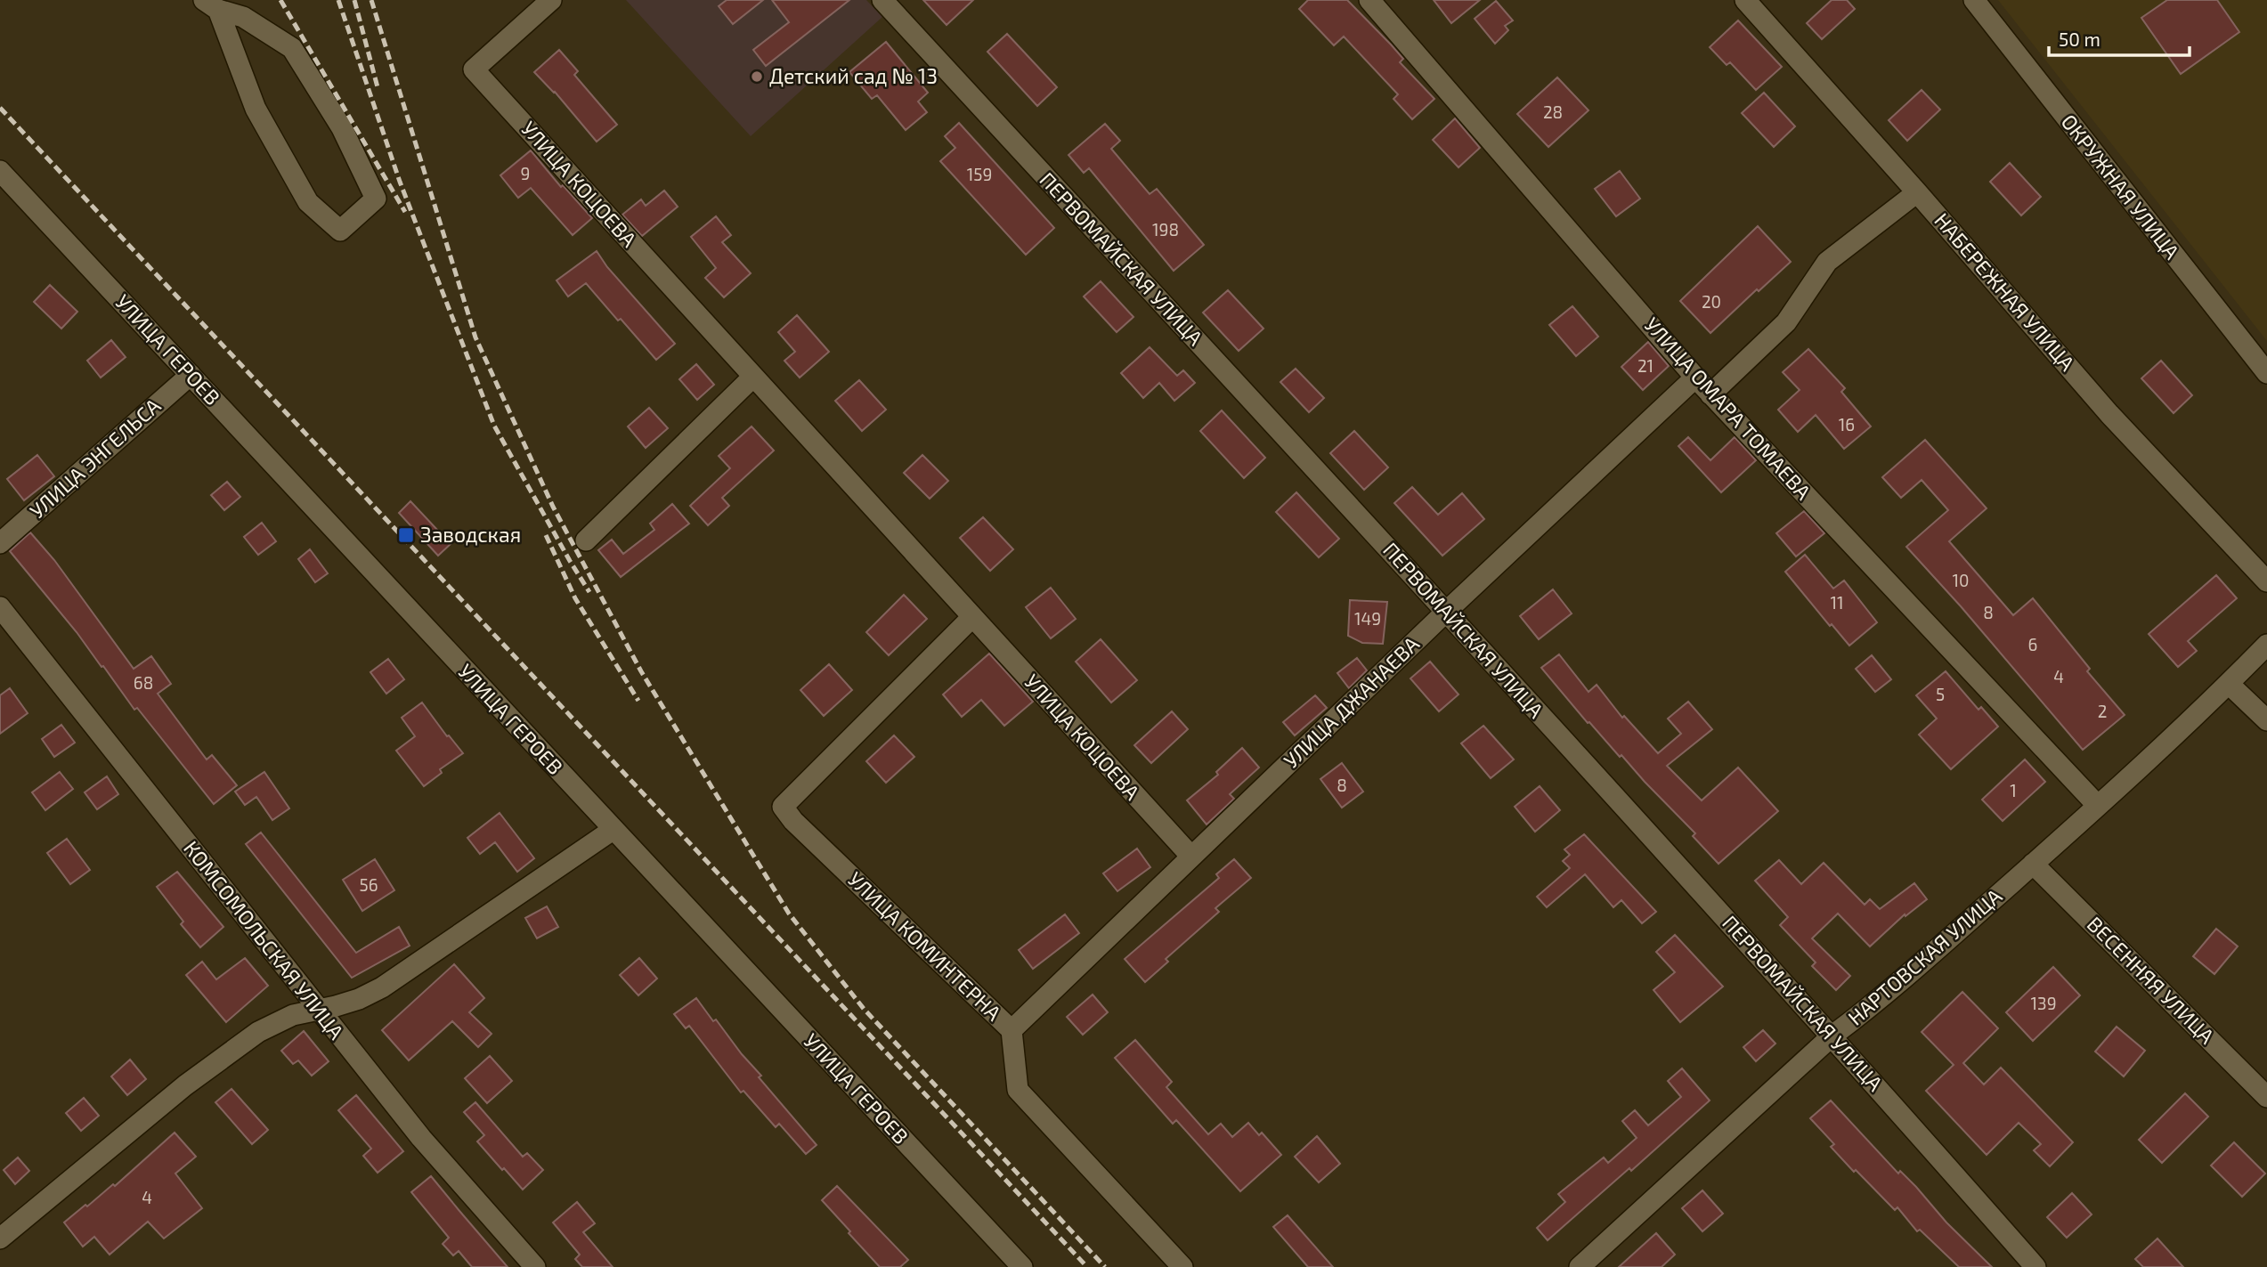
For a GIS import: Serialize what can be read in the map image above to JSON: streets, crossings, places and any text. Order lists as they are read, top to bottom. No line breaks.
{"streets":{"street":["УЛИЦА КОЦОЕВА","ОКРУЖНАЯ УЛИЦА","ПЕРВОМАЙСКАЯ УЛИЦА","НАБЕРЕЖНАЯ УЛИЦА","УЛИЦА ГЕРОЕВ","УЛИЦА ОМАРА ТОМАЕВА","УЛИЦА ЭНГЕЛЬСА","УЛИЦА ДЖАНАЕВА","КОМСОМОЛЬСКАЯ УЛИЦА","УЛИЦА КОМИНТЕРНА","НАРТОВСКАЯ УЛИЦА","ВЕСЕННЯЯ УЛИЦА"]},"crossings":[["УЛИЦА КОЦОЕВА","УЛИЦА ДЖАНАЕВА"],["УЛИЦА КОЦОЕВА","УЛИЦА КОМИНТЕРНА"],["ПЕРВОМАЙСКАЯ УЛИЦА","УЛИЦА ДЖАНАЕВА"],["ПЕРВОМАЙСКАЯ УЛИЦА","НАРТОВСКАЯ УЛИЦА"],["УЛИЦА ГЕРОЕВ","УЛИЦА ЭНГЕЛЬСА"],["УЛИЦА ОМАРА ТОМАЕВА","УЛИЦА ДЖАНАЕВА"],["УЛИЦА ОМАРА ТОМАЕВА","НАРТОВСКАЯ УЛИЦА"],["УЛИЦА ДЖАНАЕВА","УЛИЦА КОМИНТЕРНА"],["НАРТОВСКАЯ УЛИЦА","ВЕСЕННЯЯ УЛИЦА"]],"places":{"other":["Детский сад № 13"],"transit":["Заводская"]},"house_numbers":["28","9","159","198","20","21","16","10","11","8","149","6","4","68","5","2","8","1","56","139","4"],"scale_bar":"50 m"}
